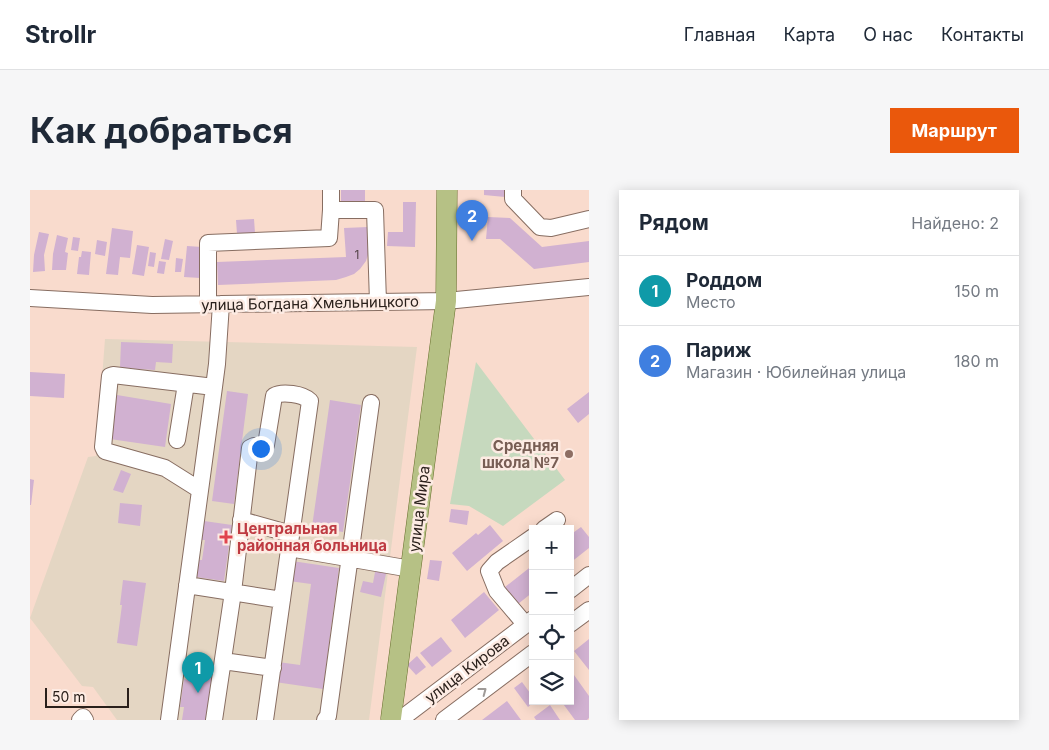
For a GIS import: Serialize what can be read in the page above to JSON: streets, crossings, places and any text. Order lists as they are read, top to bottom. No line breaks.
{"streets":{"main road":["улица Мира"],"street":["улица Богдана Хмельницкого","улица Кирова"]},"crossings":[["улица Богдана Хмельницкого","улица Мира"],["улица Мира","улица Кирова"]],"places":{"other":["Средняя школа №7"],"health":["Центральная районная больница"]},"house_numbers":["1"],"scale_bar":"50 m","page":{"header":"Strollr","nav":["Главная","Карта","О нас","Контакты"],"buttons":"Маршрут","title":"Как добраться","heading":["Рядом","Найдено: 2"],"pins":["2","1"],"list":[{"mark":"1","name":"Роддом","note":"Место","value":"150 m"},{"mark":"2","name":"Париж","note":"Магазин · Юбилейная улица","value":"180 m"}],"map_buttons":["+","−"],"scale":"50 m"}}
